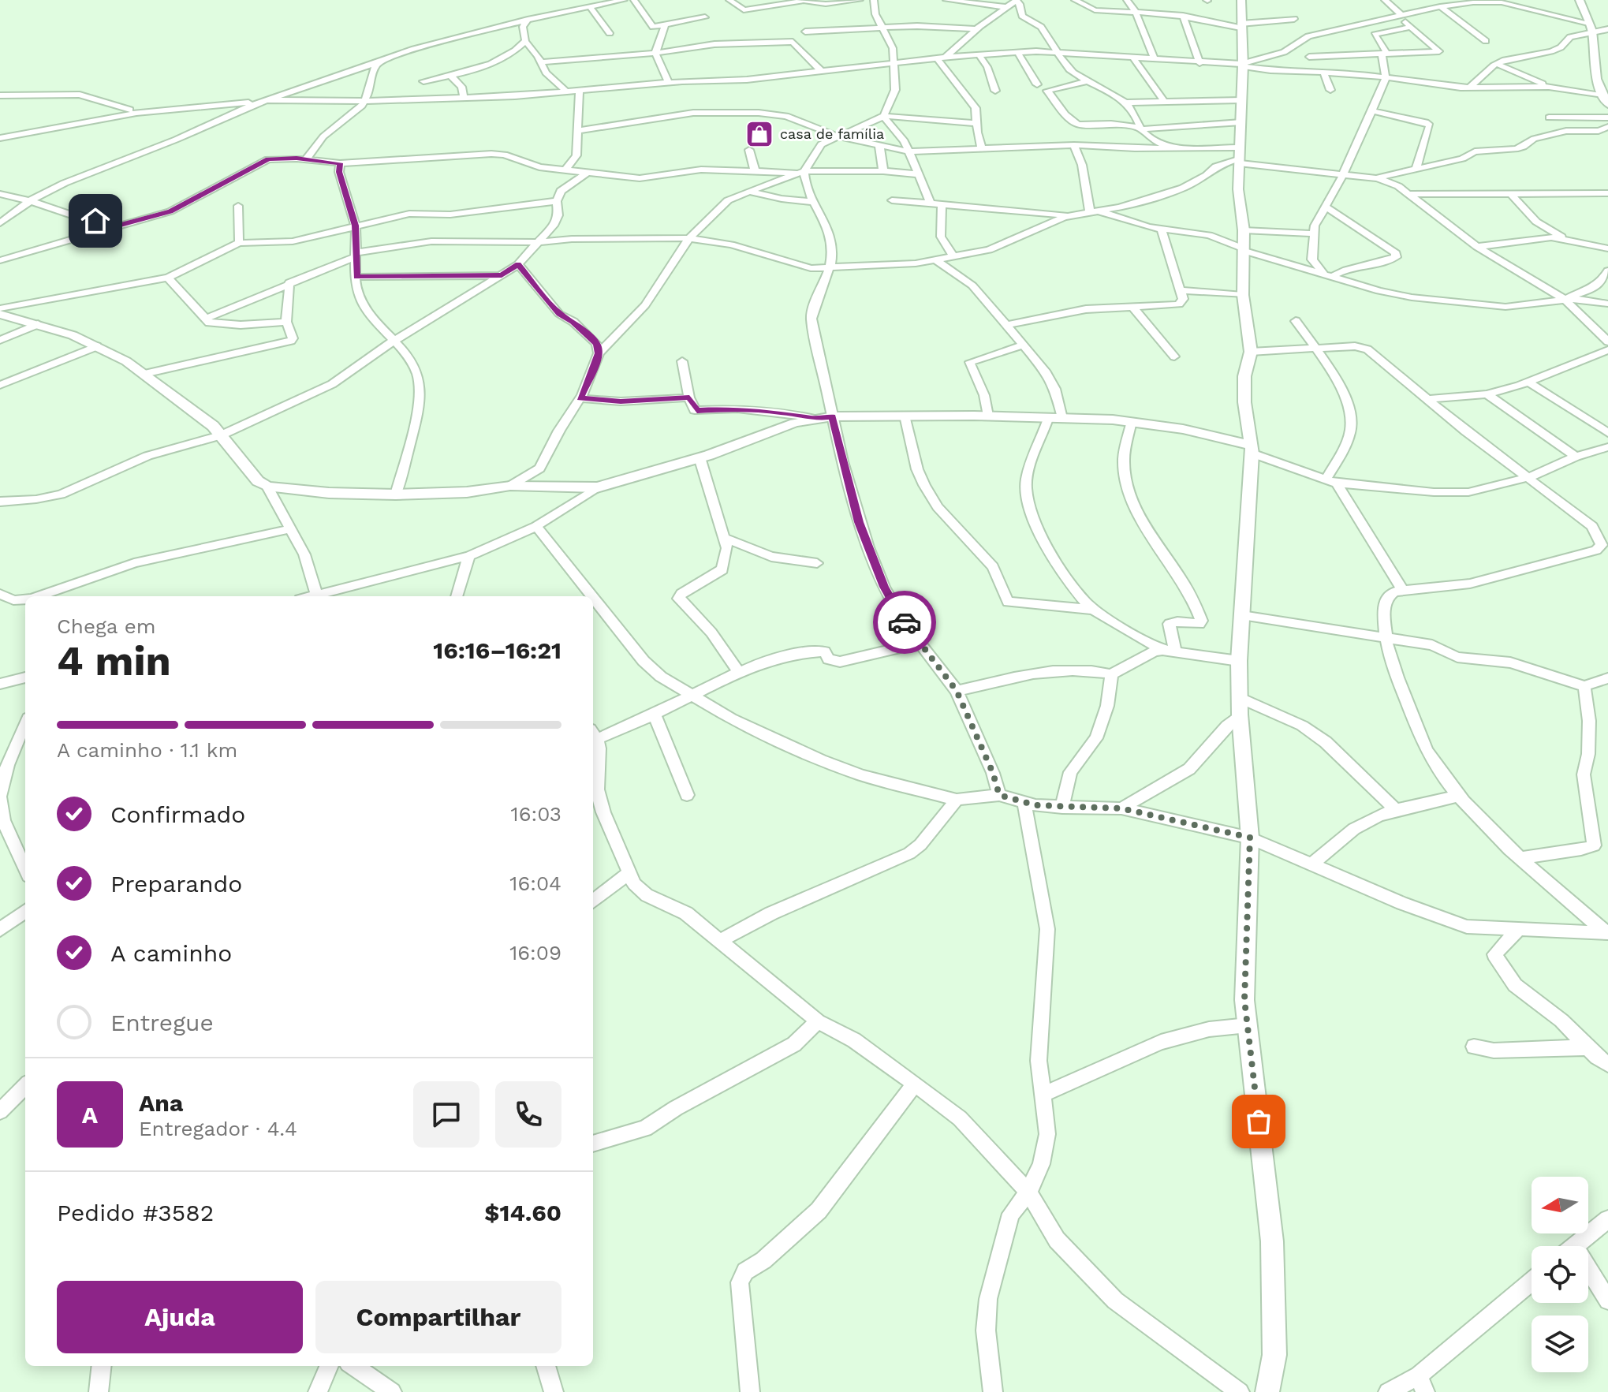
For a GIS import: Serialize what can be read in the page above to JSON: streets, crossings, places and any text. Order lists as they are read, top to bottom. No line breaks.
{"places":{"shop":["casa de família"]},"north":"left","page":{"heading":["4 min","Chega em","16:16–16:21"],"panel":["Ana","Entregador · 4.4","Pedido #3582","$14.60"],"bar":"A caminho · 1.1 km","list":[["Confirmado","16:03"],["Preparando","16:04"],["A caminho","16:09"],"Entregue"],"round":"A","buttons":["Ajuda","Compartilhar"]}}
